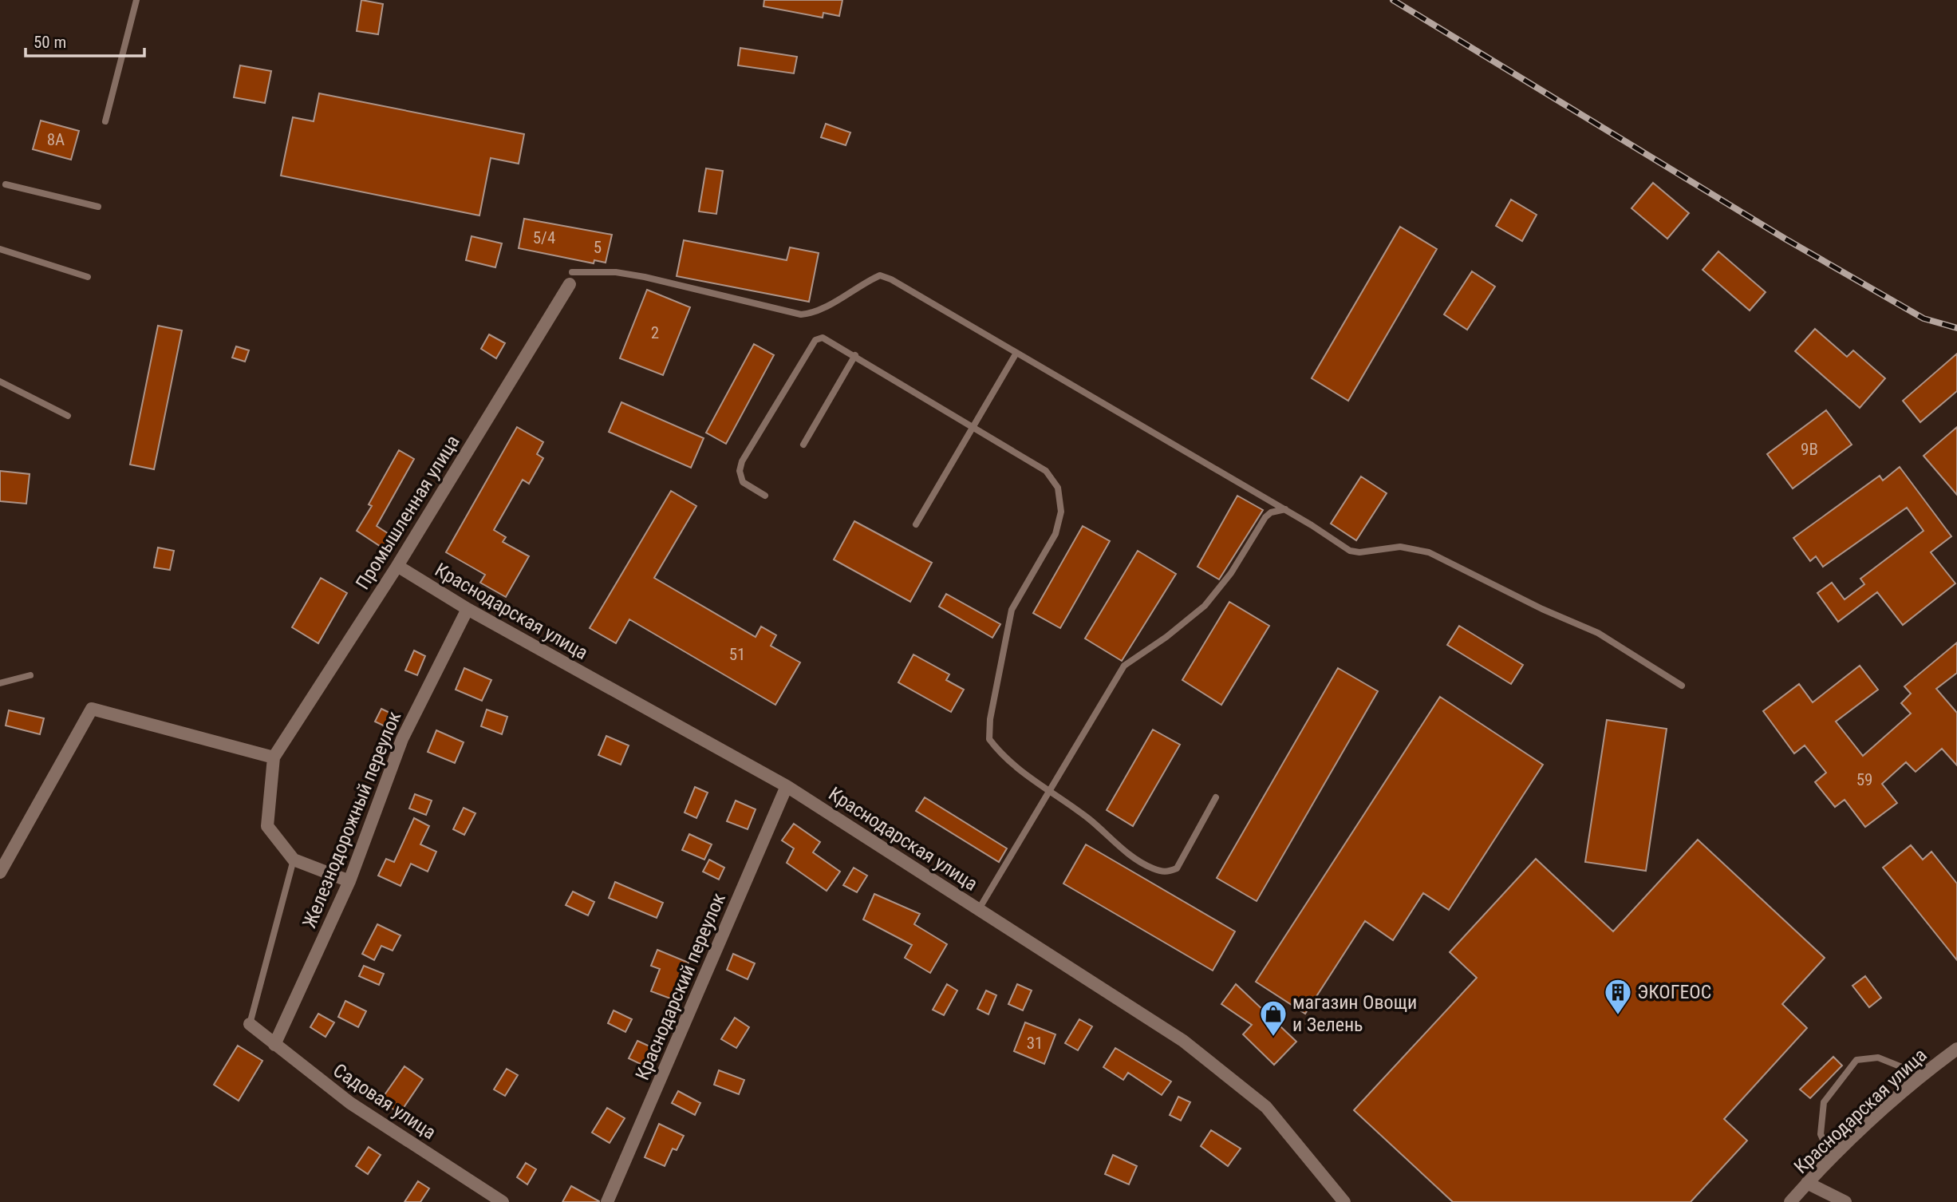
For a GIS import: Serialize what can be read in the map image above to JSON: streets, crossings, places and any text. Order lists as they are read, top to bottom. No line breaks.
{"streets":{"street":["Промышленная улица","Краснодарская улица","Железнодорожный переулок","Краснодарский переулок","Садовая улица"]},"crossings":[["Промышленная улица","Краснодарская улица"],["Краснодарская улица","Железнодорожный переулок"],["Краснодарская улица","Краснодарский переулок"],["Железнодорожный переулок","Садовая улица"]],"places":{"building":["ЭКОГЕОС"],"shop":["магазин Овощи и Зелень"]},"house_numbers":["8А","5/4","5","2","9В","51","59","31"],"scale_bar":"50 m"}
